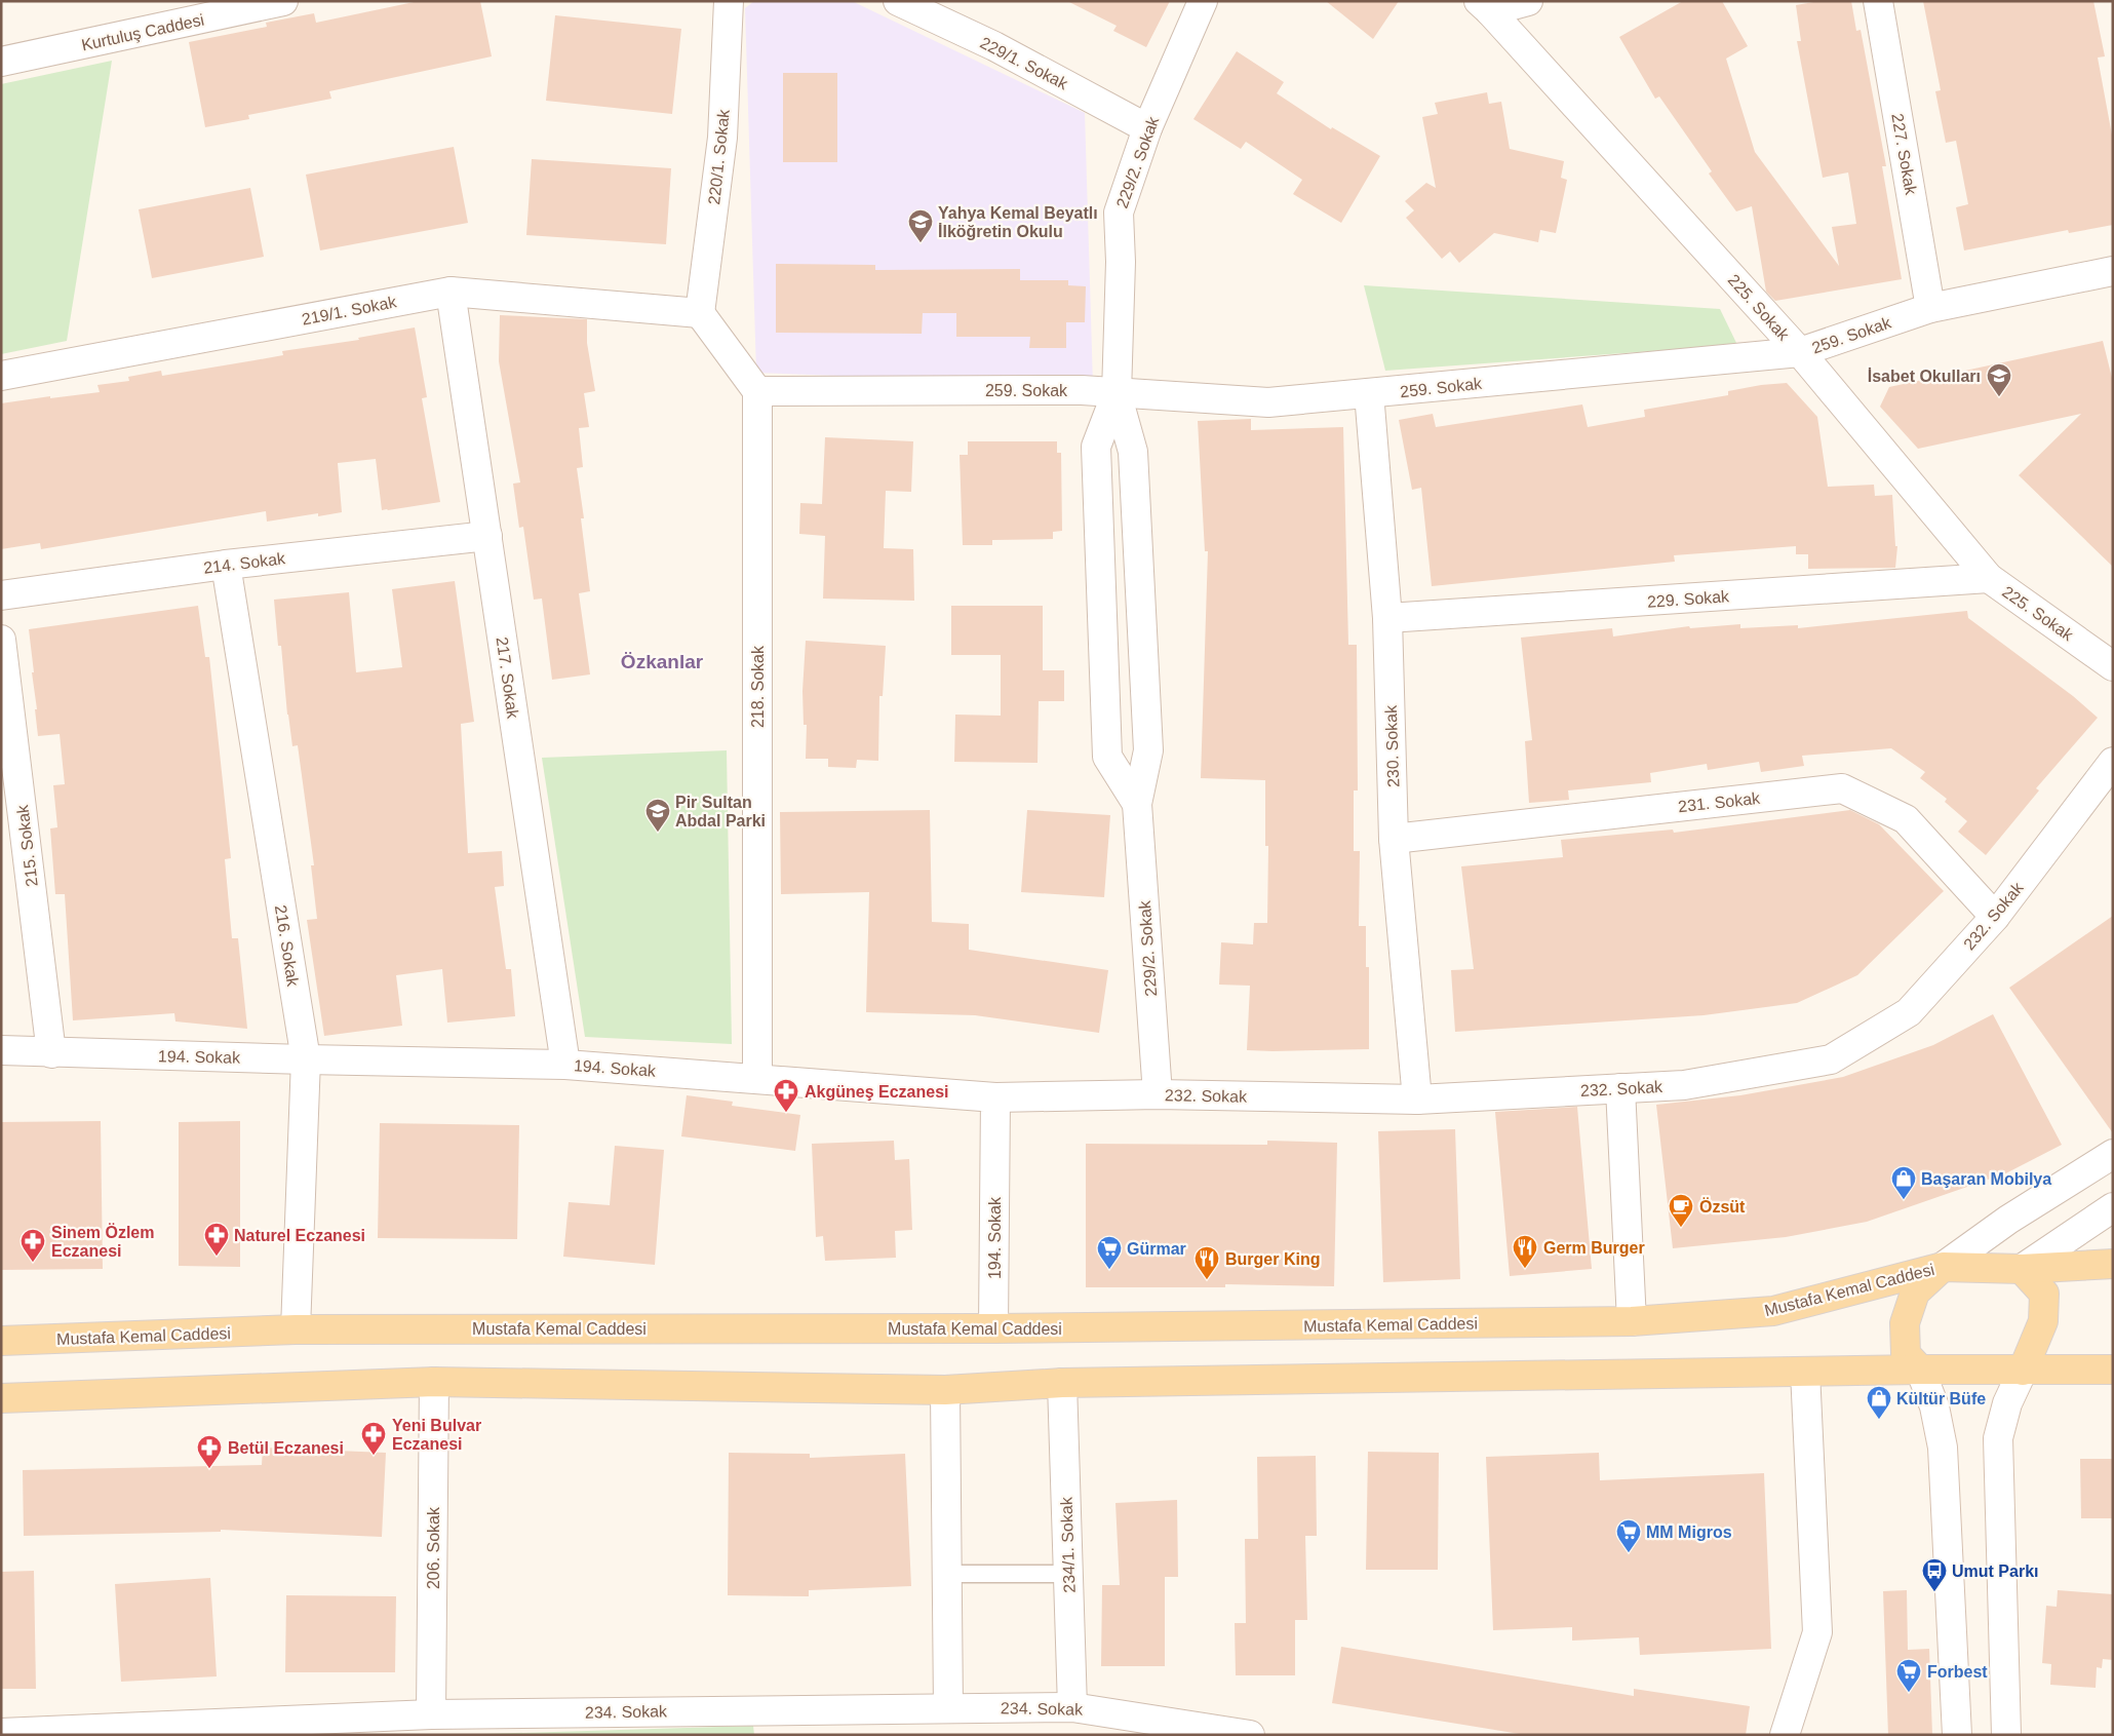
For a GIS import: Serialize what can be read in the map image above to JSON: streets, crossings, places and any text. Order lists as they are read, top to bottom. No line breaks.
{"streets":{"main road":["Mustafa Kemal Caddesi"],"street":["Kurtuluş Caddesi","229/1. Sokak","227. Sokak","220/1. Sokak","229/2. Sokak","225. Sokak","219/1. Sokak","259. Sokak","214. Sokak","229. Sokak","217. Sokak","218. Sokak","230. Sokak","231. Sokak","215. Sokak","232. Sokak","216. Sokak","194. Sokak","234/1. Sokak","206. Sokak","234. Sokak"]},"crossings":[["229/1. Sokak","229/2. Sokak"],["227. Sokak","259. Sokak"],["220/1. Sokak","219/1. Sokak"],["229/2. Sokak","259. Sokak"],["229/2. Sokak","232. Sokak"],["225. Sokak","259. Sokak"],["225. Sokak","229. Sokak"],["219/1. Sokak","217. Sokak"],["259. Sokak","218. Sokak"],["259. Sokak","230. Sokak"],["214. Sokak","217. Sokak"],["214. Sokak","216. Sokak"],["229. Sokak","230. Sokak"],["217. Sokak","194. Sokak"],["218. Sokak","194. Sokak"],["230. Sokak","231. Sokak"],["230. Sokak","232. Sokak"],["231. Sokak","232. Sokak"],["215. Sokak","194. Sokak"],["232. Sokak","194. Sokak"],["216. Sokak","194. Sokak"],["216. Sokak","Mustafa Kemal Caddesi"],["194. Sokak","Mustafa Kemal Caddesi"],["234/1. Sokak","234. Sokak"],["206. Sokak","234. Sokak"]],"districts":["Özkanlar"],"places":{"school or university":["Yahya Kemal Beyatlı İlköğretin Okulu","İsabet Okulları","Pir Sultan Abdal Parki"],"pharmacy":["Akgüneş Eczanesi","Naturel Eczanesi","Sinem Özlem Eczanesi","Yeni Bulvar Eczanesi","Betül Eczanesi"],"shop":["Başaran Mobilya","Kültür Büfe"],"cafe":["Özsüt"],"restaurant":["Germ Burger","Burger King"],"supermarket":["Gürmar","MM Migros","Forbest"],"bus stop":["Umut Parkı"]}}
